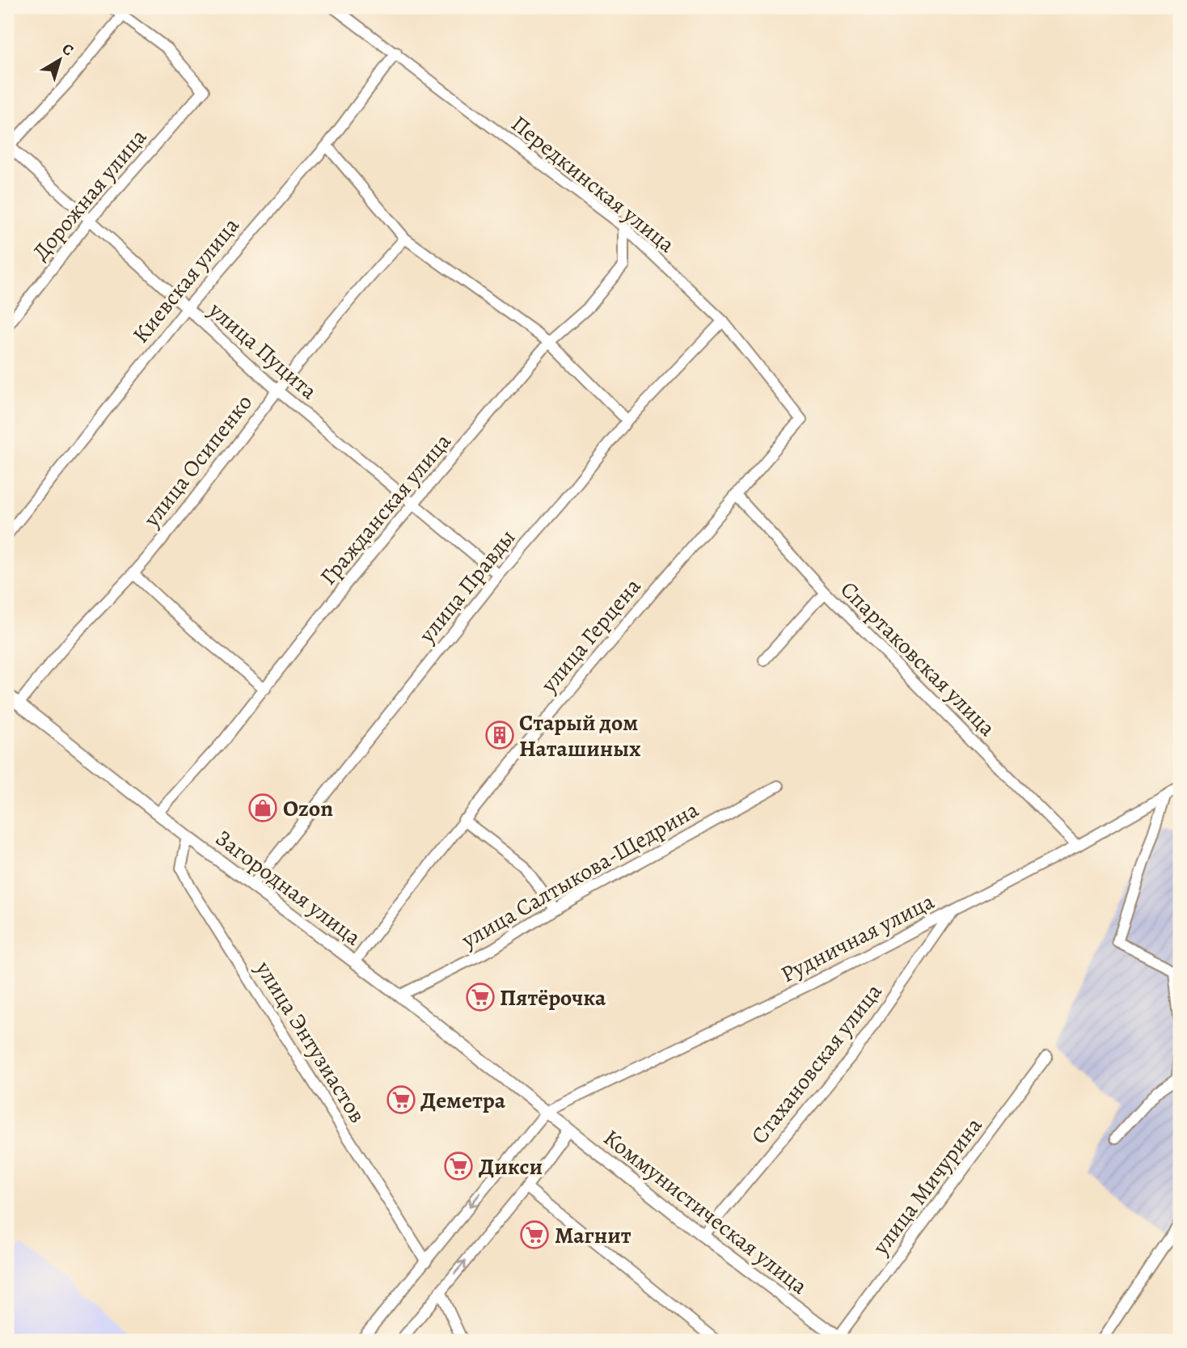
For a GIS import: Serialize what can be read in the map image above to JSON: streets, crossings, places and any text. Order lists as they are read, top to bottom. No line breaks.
{"streets":{"street":["Передкинская улица","Дорожная улица","Киевская улица","улица Пуцита","улица Осипенко","Гражданская улица","улица Правды","улица Герцена","Спартаковская улица","улица Салтыкова-Щедрина","Загородная улица","Рудничная улица","улица Энтузиастов","Стахановская улица","улица Мичурина","Коммунистическая улица"]},"crossings":[["Передкинская улица","Киевская улица"],["Передкинская улица","Гражданская улица"],["Передкинская улица","улица Правды"],["Передкинская улица","улица Герцена"],["Дорожная улица","улица Пуцита"],["Киевская улица","улица Пуцита"],["улица Пуцита","улица Осипенко"],["улица Пуцита","Гражданская улица"],["улица Пуцита","улица Правды"],["улица Осипенко","Загородная улица"],["Гражданская улица","Загородная улица"],["улица Правды","Загородная улица"],["улица Герцена","Спартаковская улица"],["улица Герцена","Загородная улица"],["Спартаковская улица","Рудничная улица"],["улица Салтыкова-Щедрина","Загородная улица"],["Загородная улица","Рудничная улица"],["Загородная улица","улица Энтузиастов"],["Загородная улица","Коммунистическая улица"],["Рудничная улица","Стахановская улица"],["Рудничная улица","Коммунистическая улица"],["Стахановская улица","Коммунистическая улица"],["улица Мичурина","Коммунистическая улица"]],"places":{"building":["Старый дом Наташиных"],"shop":["Ozon"],"supermarket":["Пятёрочка","Деметра","Дикси","Магнит"]},"north":"top right"}
